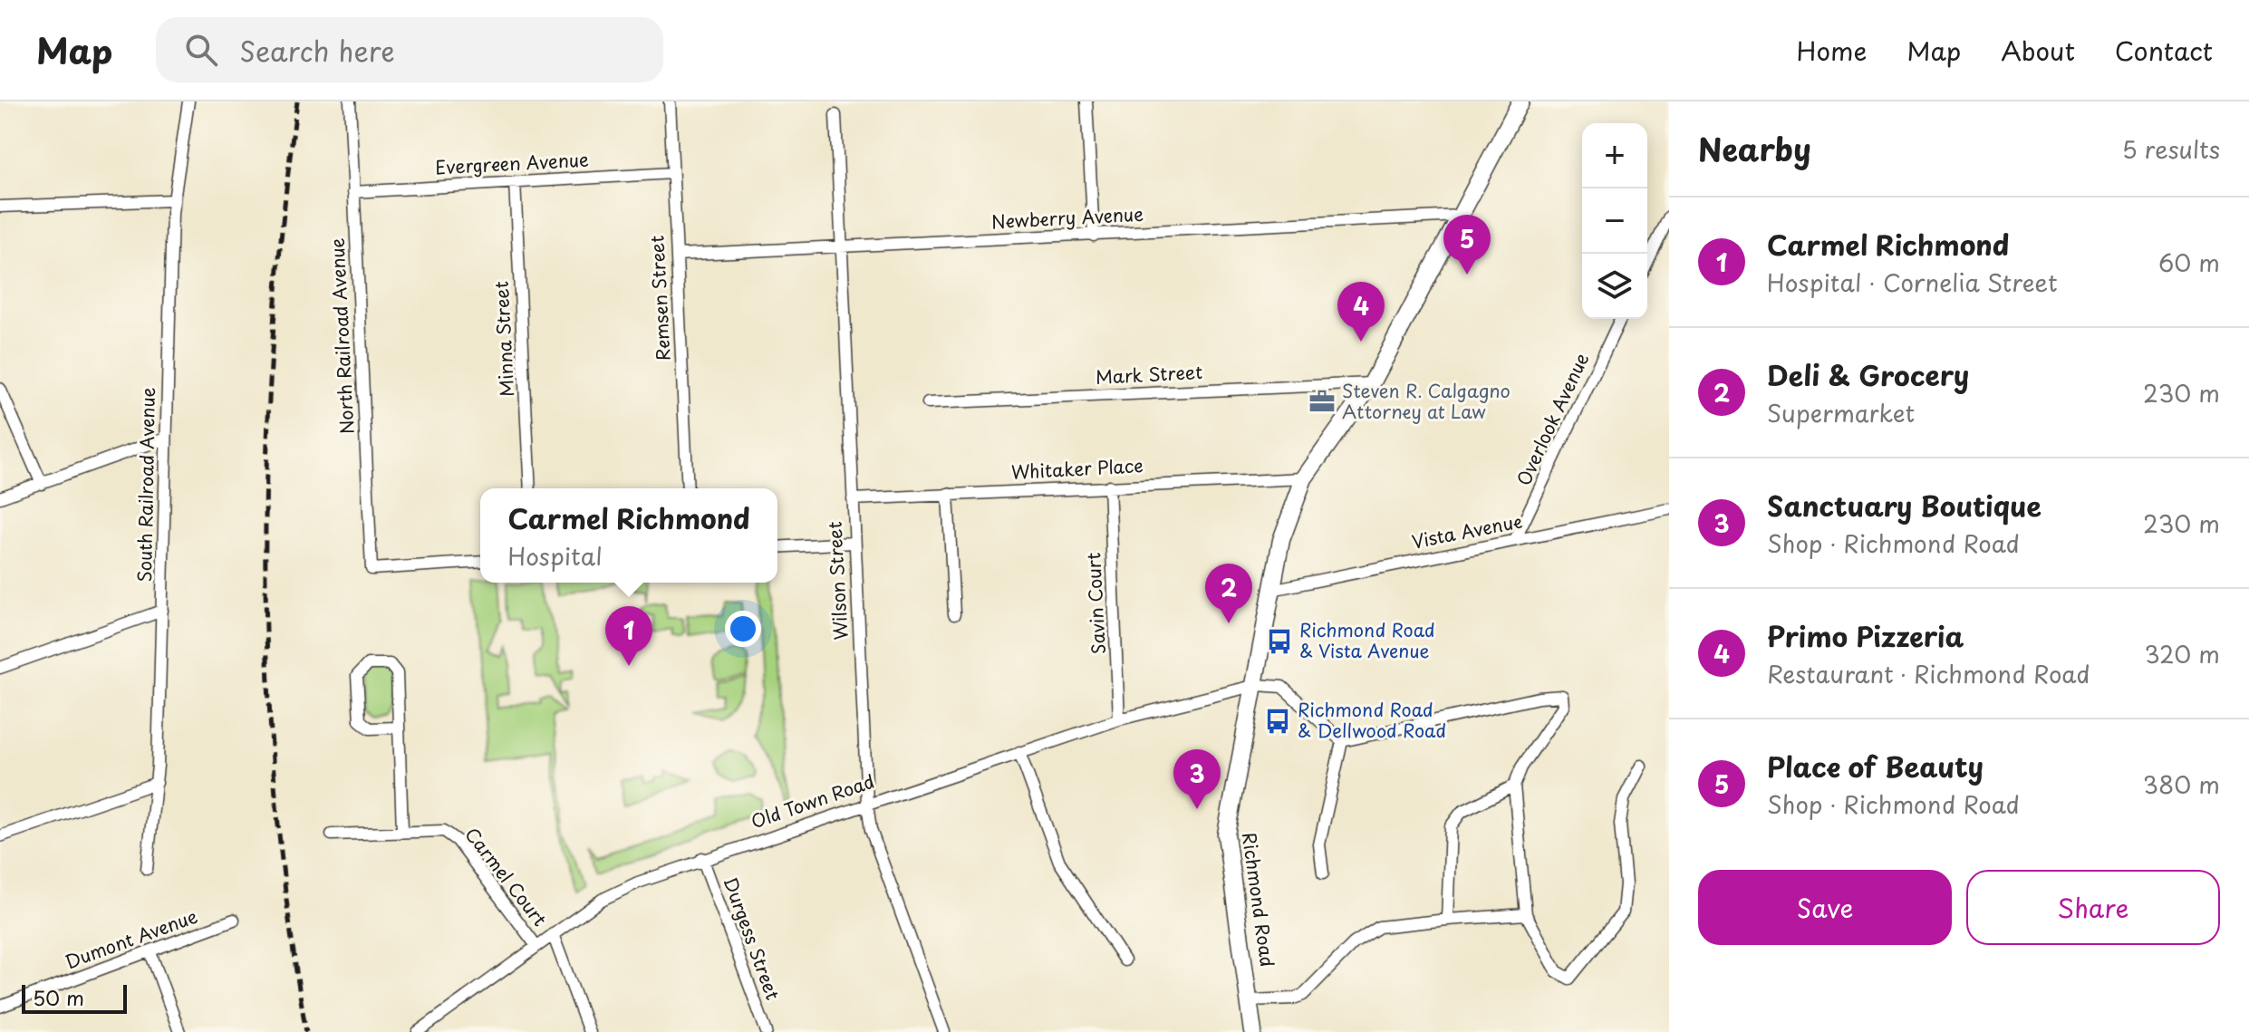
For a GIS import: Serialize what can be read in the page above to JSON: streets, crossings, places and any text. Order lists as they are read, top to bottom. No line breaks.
{"streets":{"main road":["Richmond Road"],"street":["Evergreen Avenue","Newberry Avenue","Remsen Street","North Railroad Avenue","Minna Street","Mark Street","Overlook Avenue","Whitaker Place","South Railroad Avenue","Vista Avenue","Wilson Street","Savin Court","Old Town Road","Carmel Court","Durgess Street","Dumont Avenue"]},"crossings":[["Evergreen Avenue","Remsen Street"],["Evergreen Avenue","North Railroad Avenue"],["Evergreen Avenue","Minna Street"],["Newberry Avenue","Remsen Street"],["Newberry Avenue","Wilson Street"],["Newberry Avenue","Richmond Road"],["Mark Street","Richmond Road"],["Overlook Avenue","Vista Avenue"],["Whitaker Place","Wilson Street"],["Whitaker Place","Savin Court"],["Whitaker Place","Richmond Road"],["Vista Avenue","Richmond Road"],["Wilson Street","Old Town Road"],["Savin Court","Old Town Road"],["Old Town Road","Carmel Court"],["Old Town Road","Richmond Road"],["Old Town Road","Durgess Street"]],"places":{"office":["Steven R. Calgagno Attorney at Law"],"bus stop":["Richmond Road & Vista Avenue","Richmond Road & Dellwood Road"]},"scale_bar":"50 m","page":{"header":"Map","search":"Search here","nav":["Home","Map","About","Contact"],"heading":["Nearby","5 results"],"map_buttons":["+","−"],"list":[{"mark":"1","name":"Carmel Richmond","note":"Hospital · Cornelia Street","value":"60 m"},{"mark":"2","name":"Deli & Grocery","note":"Supermarket","value":"230 m"},{"mark":"3","name":"Sanctuary Boutique","note":"Shop · Richmond Road","value":"230 m"},{"mark":"4","name":"Primo Pizzeria","note":"Restaurant · Richmond Road","value":"320 m"},{"mark":"5","name":"Place of Beauty","note":"Shop · Richmond Road","value":"380 m"}],"pins":["5","4","2","1","3"],"popup":["Carmel Richmond","Hospital"],"buttons":["Save","Share"],"scale":"50 m"}}
